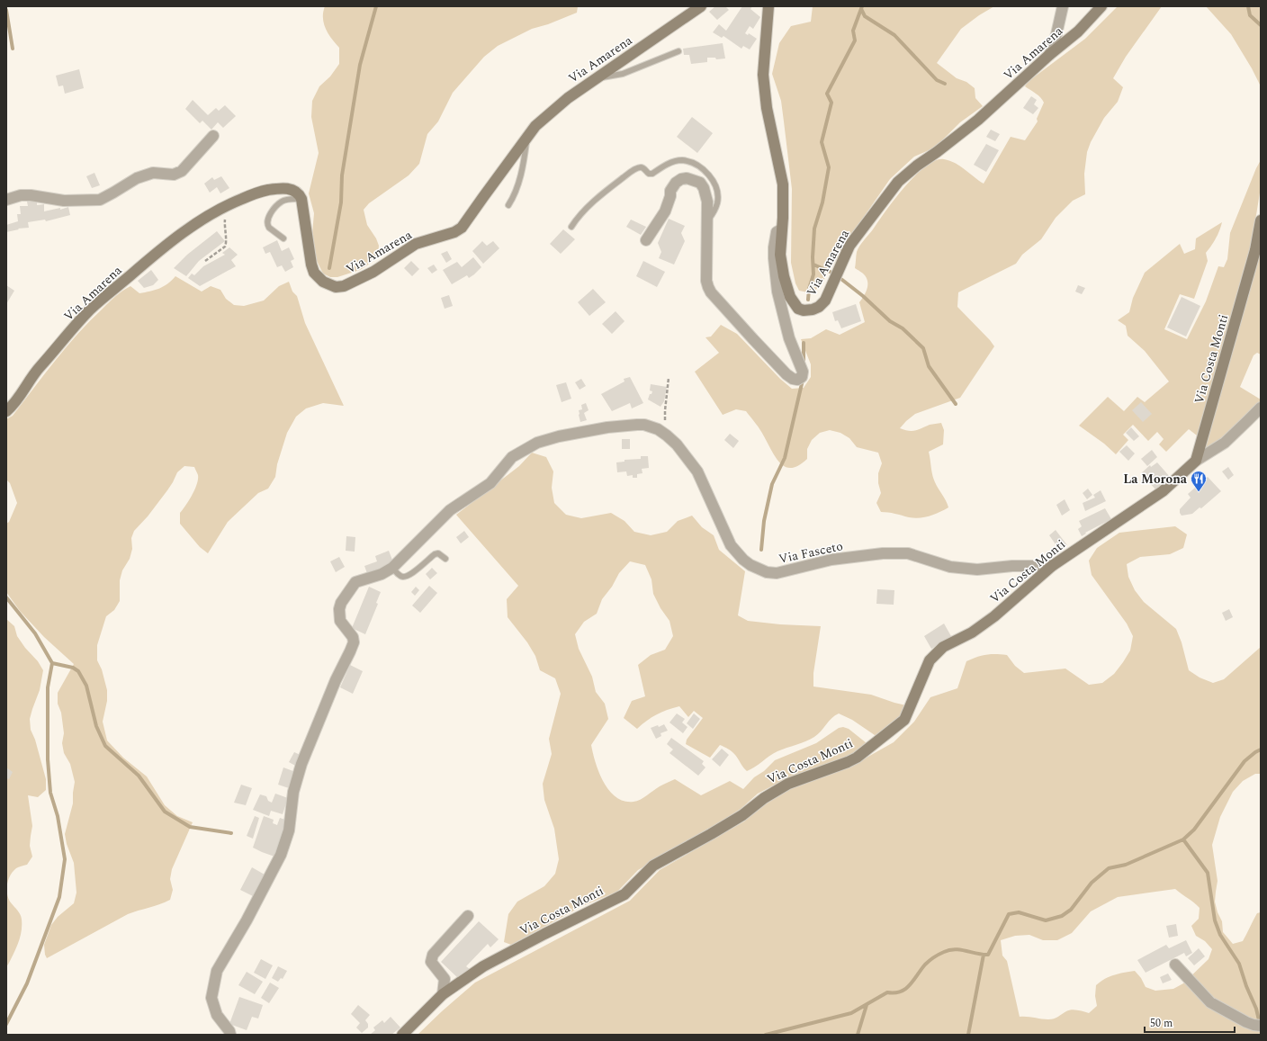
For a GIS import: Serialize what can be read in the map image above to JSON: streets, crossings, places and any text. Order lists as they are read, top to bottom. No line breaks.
{"streets":{"street":["Via Amarena","Via Costa Monti","Via Fasceto"]},"crossings":[["Via Costa Monti","Via Fasceto"]],"places":{"restaurant":["La Morona"]},"scale_bar":"50 m"}
